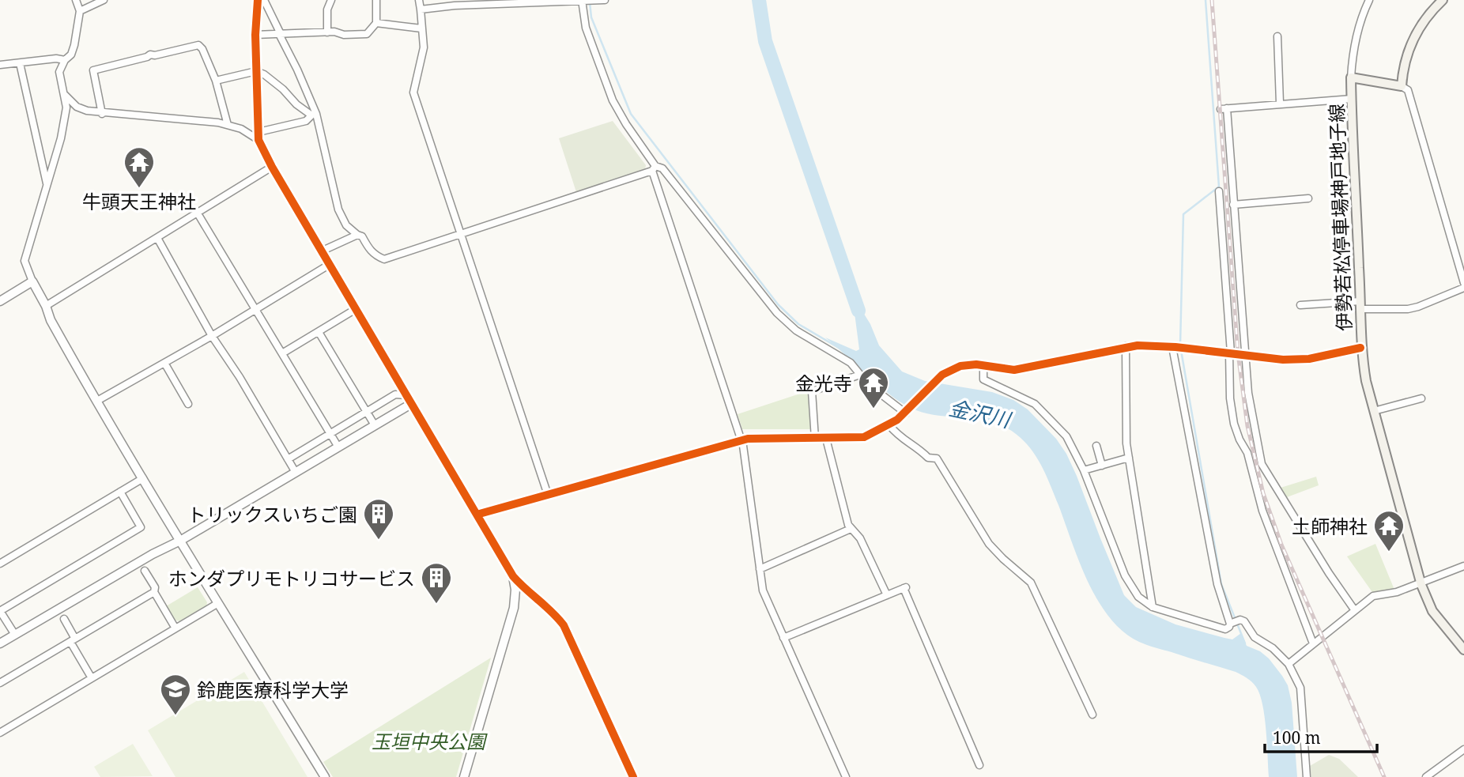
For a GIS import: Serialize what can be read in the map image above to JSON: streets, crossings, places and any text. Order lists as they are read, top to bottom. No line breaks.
{"streets":{"main road":["伊勢若松停車場神戸地子線"]},"water":["金沢川"],"parks":["玉垣中央公園"],"places":{"temple":["牛頭天王神社","金光寺","土師神社"],"building":["トリックスいちご園","ホンダプリモトリコサービス"],"school or university":["鈴鹿医療科学大学"]},"scale_bar":"100 m"}
